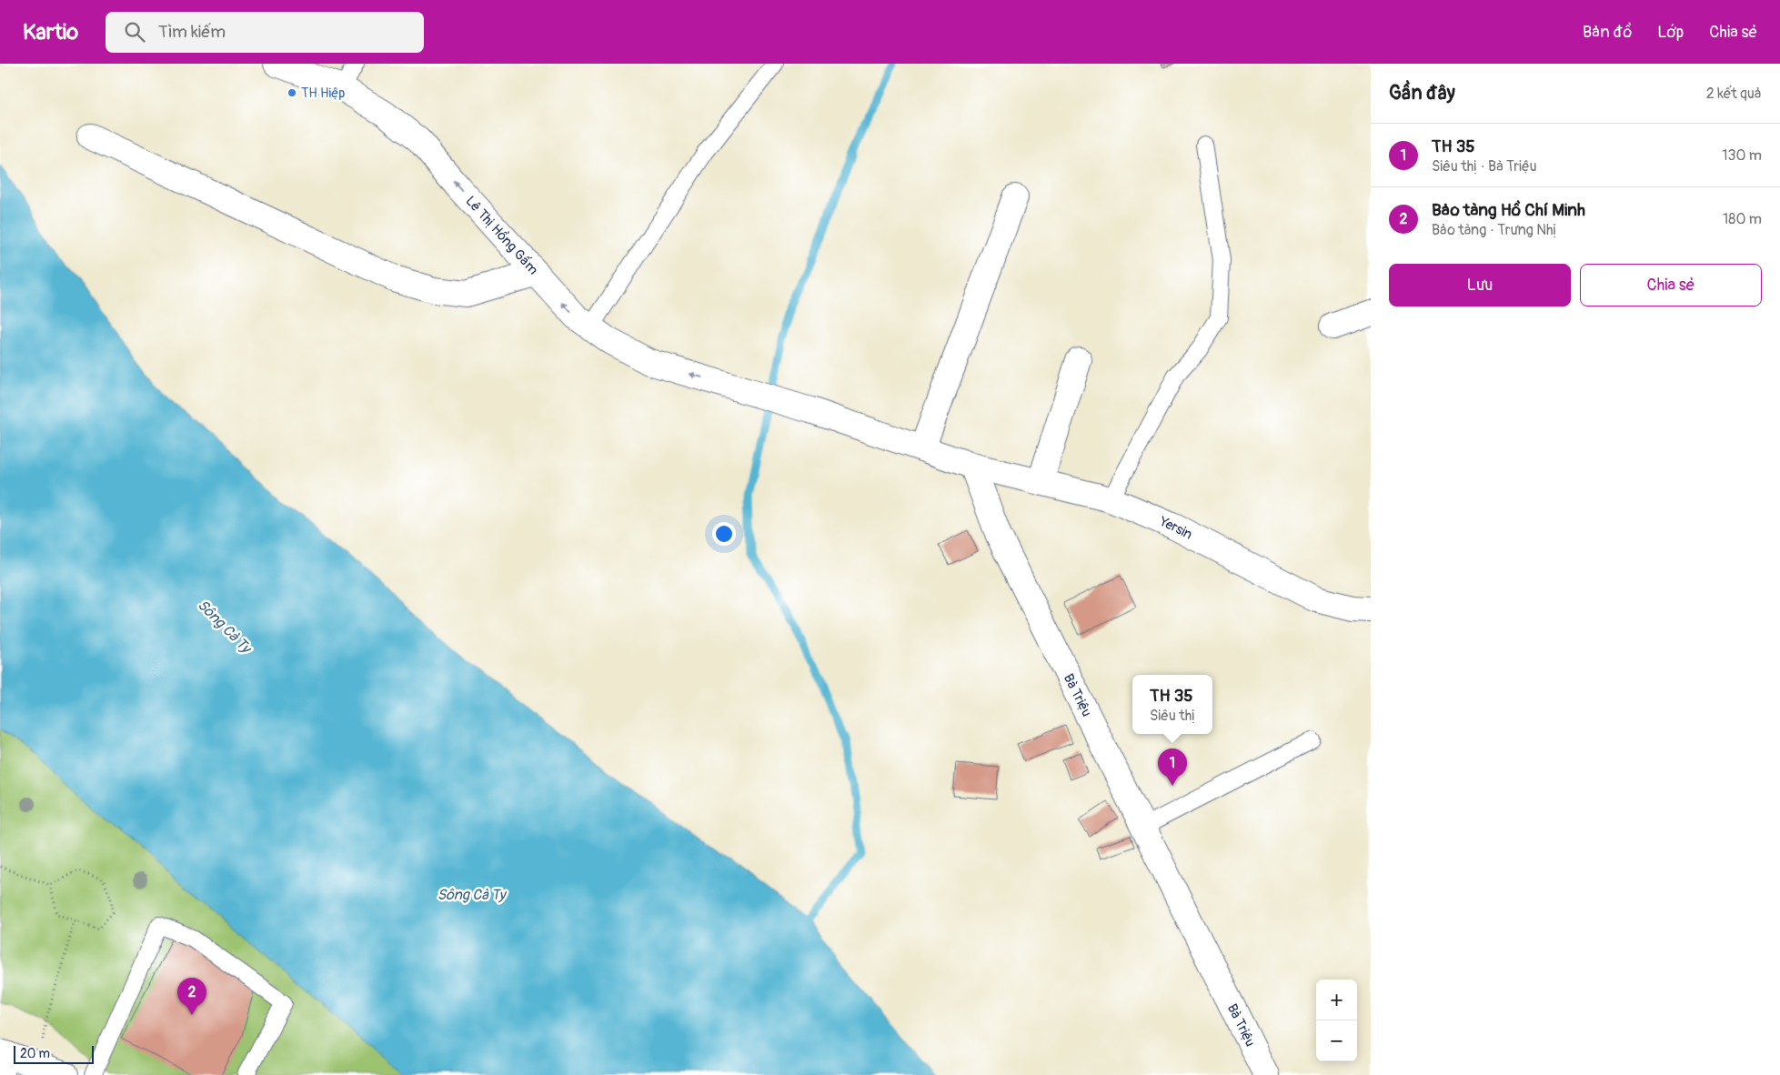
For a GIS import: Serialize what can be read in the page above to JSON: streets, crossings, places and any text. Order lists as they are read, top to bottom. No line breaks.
{"streets":{"street":["Lê Thị Hồng Gấm","Yersin","Bà Triệu"]},"crossings":[["Yersin","Bà Triệu"]],"water":["Sông Cà Ty"],"places":["TH Hiệp"],"scale_bar":"20 m","page":{"header":"Kartio","search":"Tìm kiếm","nav":["Bản đồ","Lớp","Chia sẻ"],"heading":["Gần đây","2 kết quả"],"list":[{"mark":"1","name":"TH 35","note":"Siêu thị · Bà Triệu","value":"130 m"},{"mark":"2","name":"Bảo tàng Hồ Chí Minh","note":"Bảo tàng · Trưng Nhị","value":"180 m"}],"buttons":["Lưu","Chia sẻ"],"popup":["TH 35","Siêu thị"],"pins":["1","2"],"map_buttons":["+","−"],"scale":"20 m"}}
